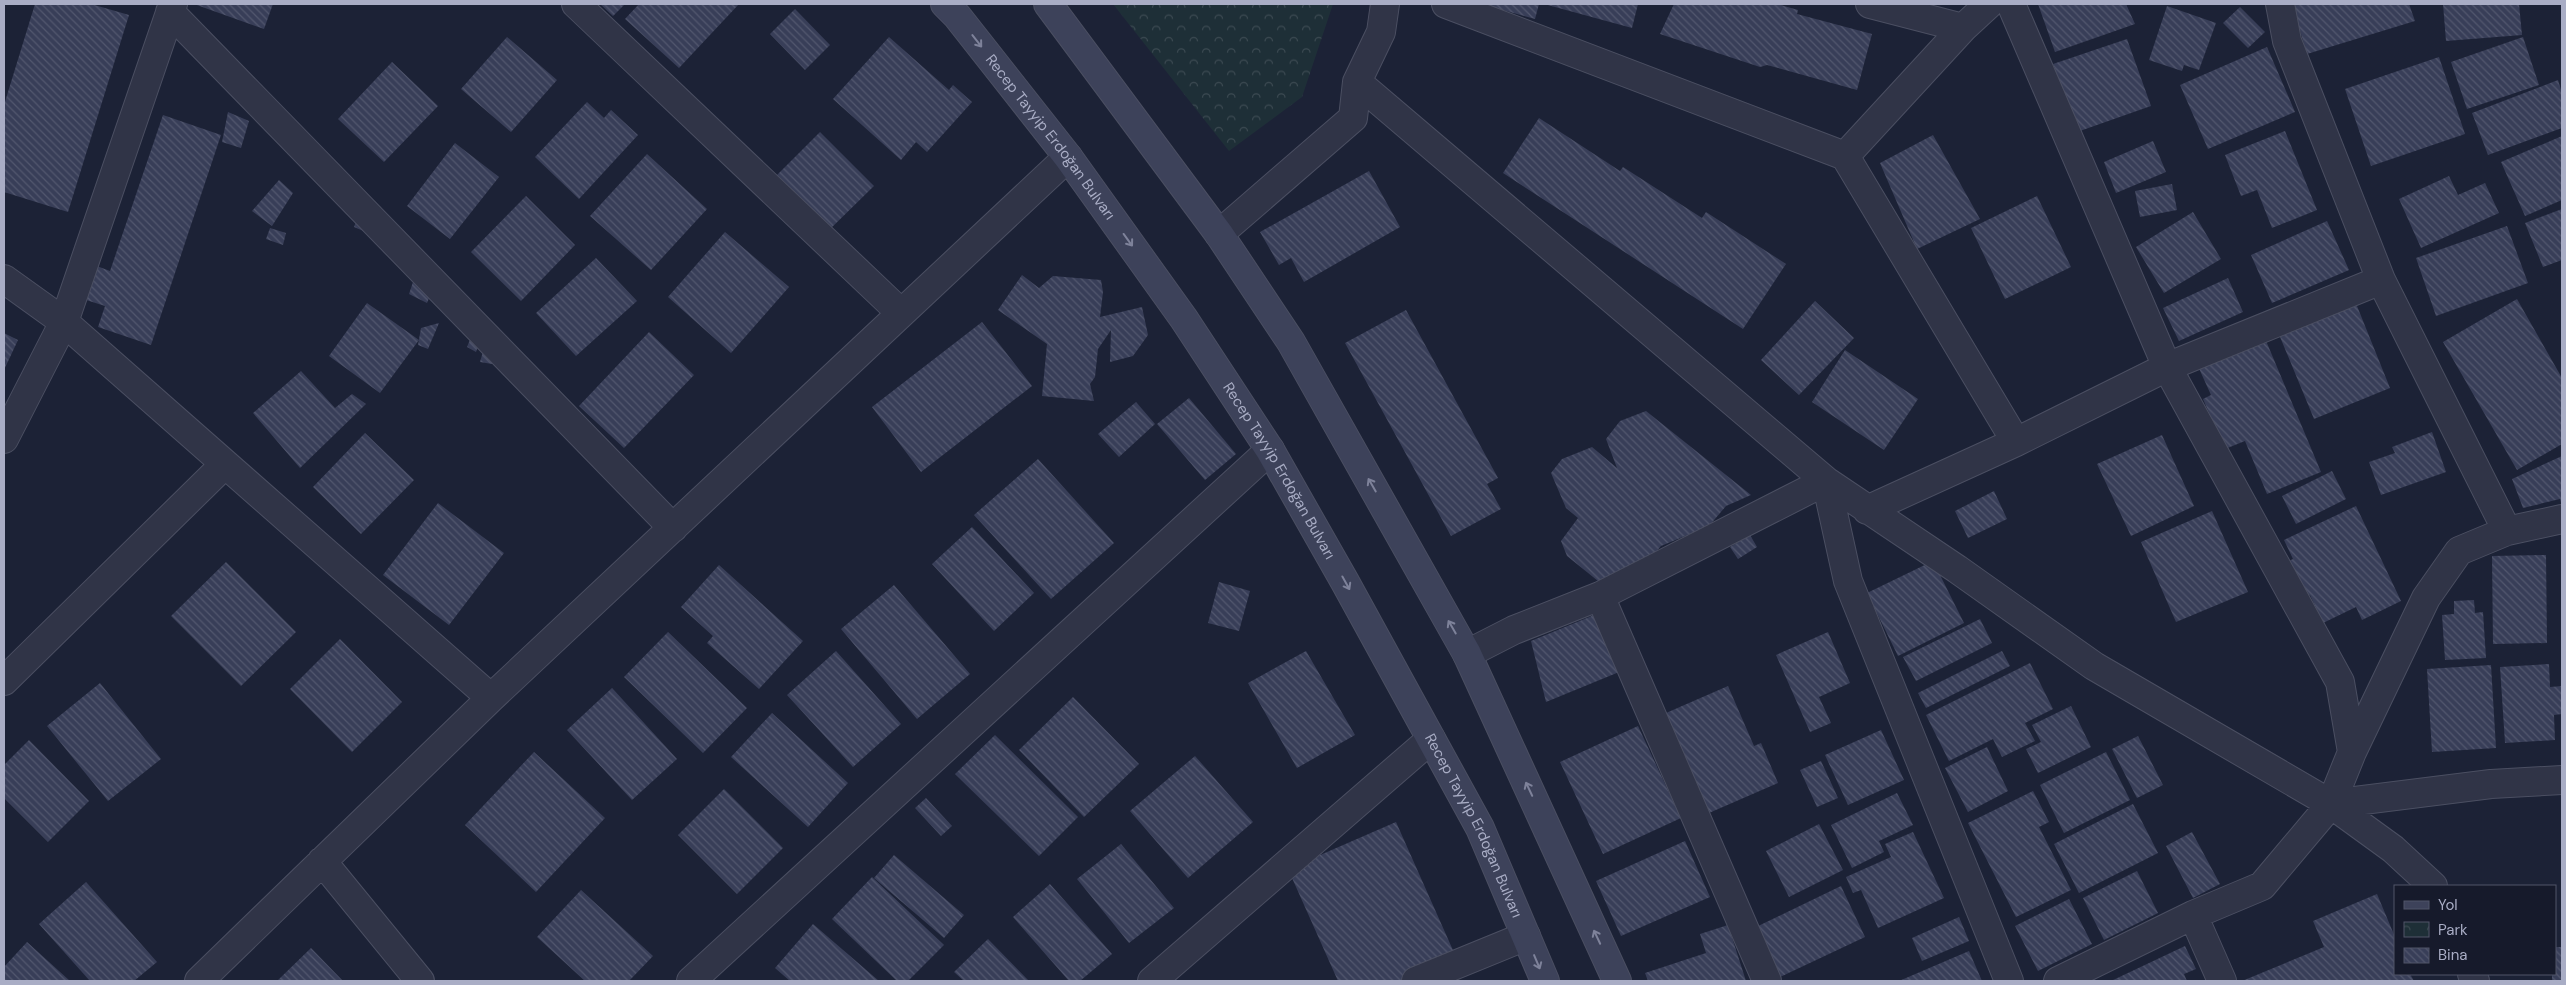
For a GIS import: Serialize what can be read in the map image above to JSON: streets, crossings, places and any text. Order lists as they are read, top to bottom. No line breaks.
{"streets":{"main road":["Recep Tayyip Erdoğan Bulvarı"]},"legend":["Yol","Park","Bina"]}
